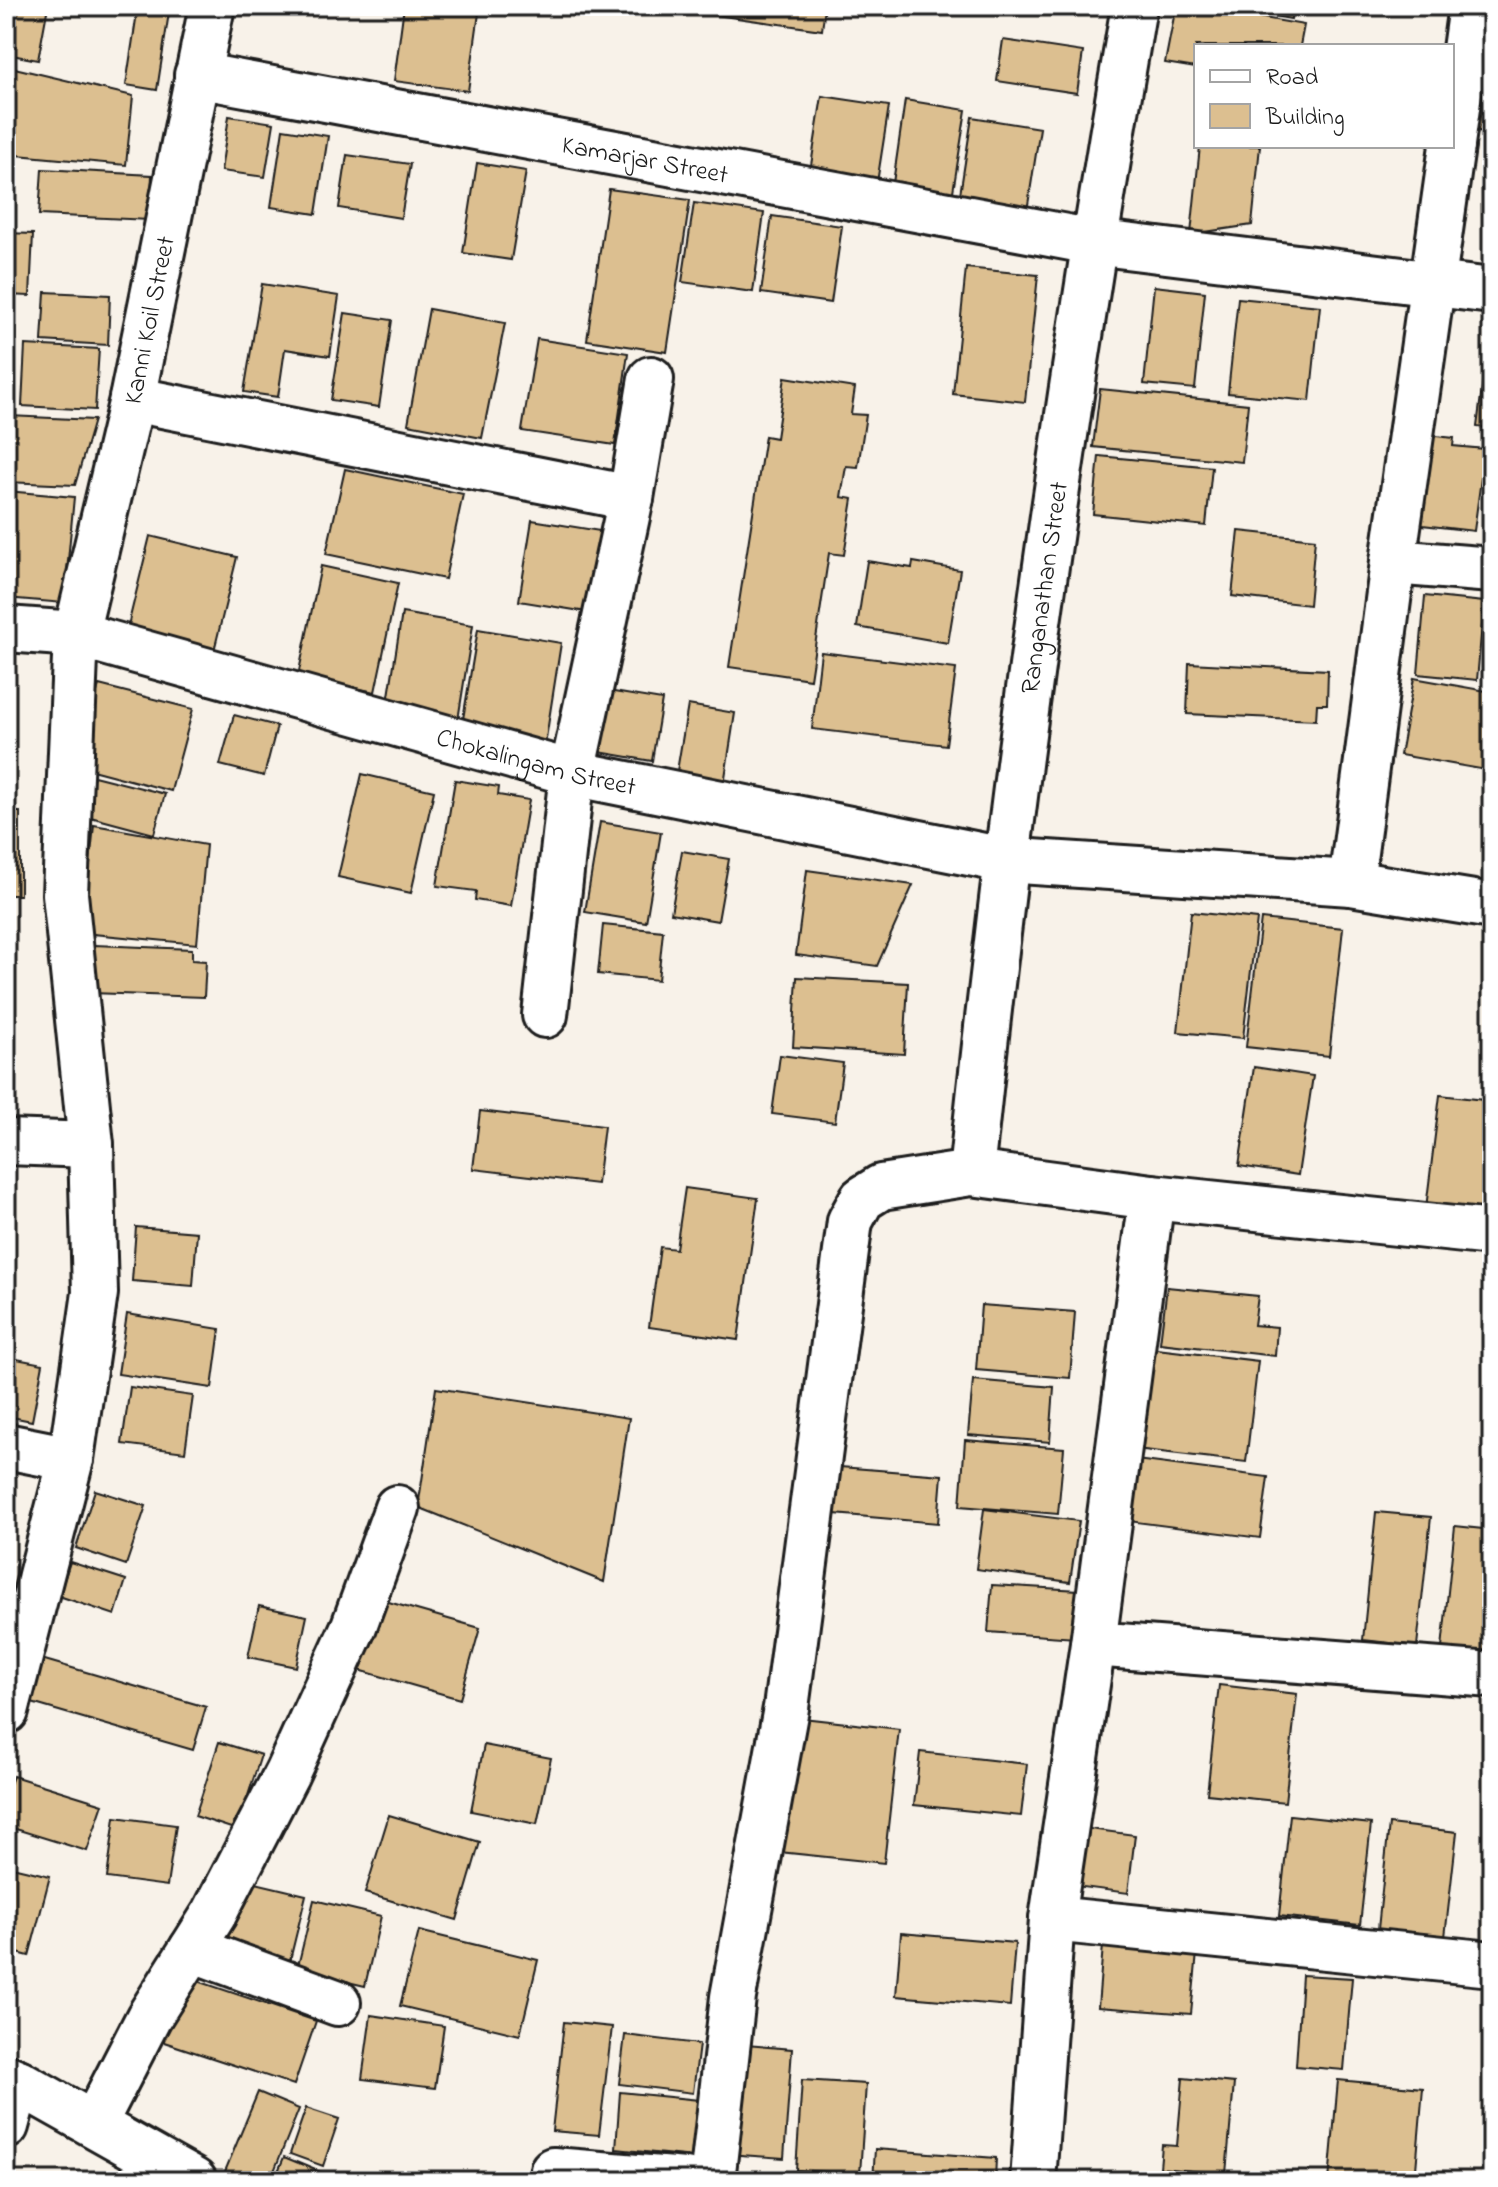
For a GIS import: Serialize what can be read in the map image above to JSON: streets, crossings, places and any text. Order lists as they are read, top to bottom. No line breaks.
{"streets":{"street":["Kamarjar Street","Kanni Koil Street","Ranganathan Street","Chokalingam Street"]},"crossings":[["Kamarjar Street","Kanni Koil Street"],["Kamarjar Street","Ranganathan Street"],["Kanni Koil Street","Chokalingam Street"],["Ranganathan Street","Chokalingam Street"]],"legend":["Road","Building"]}
